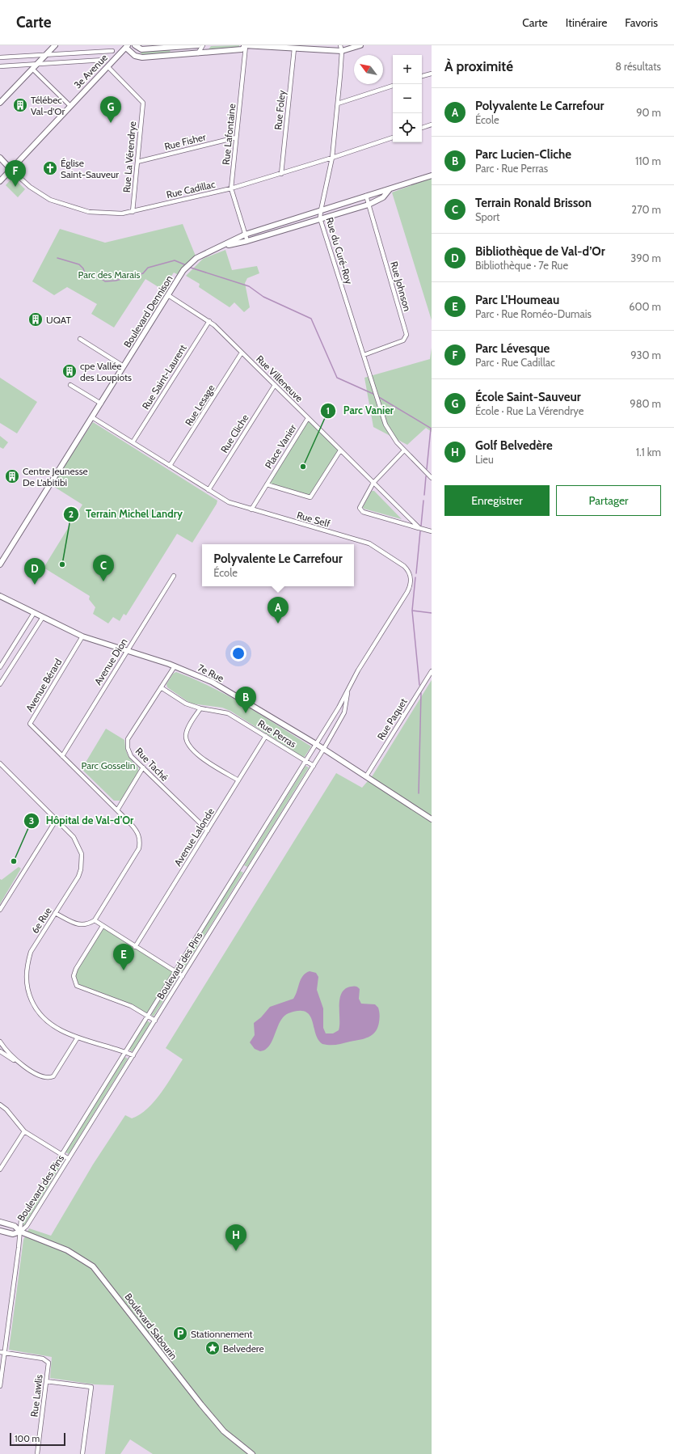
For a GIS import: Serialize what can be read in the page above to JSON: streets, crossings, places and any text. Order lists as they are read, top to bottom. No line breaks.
{"streets":{"street":["3e Avenue","Rue Foley","Rue Lafontaine","Rue Fisher","Rue La Vérendrye","Rue Cadillac","Rue du Curé-Roy","Rue Johnson","Boulevard Dennison","Rue Saint-Laurent","Rue Villeneuve","Rue Lesage","Rue Cliche","Place Vanier","Rue Self","Avenue Dion","7e Rue","Avenue Bérard","Rue Paquet","Rue Perras","Rue Taché","Avenue Lalonde","6e Rue","Boulevard des Pins","Boulevard Sabourin","Rue Lawlis"]},"crossings":[["3e Avenue","Rue La Vérendrye"],["3e Avenue","Rue Cadillac"],["Rue Foley","Rue Cadillac"],["Rue Lafontaine","Rue Fisher"],["Rue Lafontaine","Rue Cadillac"],["Rue Lafontaine","Boulevard Dennison"],["Rue Fisher","Rue La Vérendrye"],["Rue La Vérendrye","Rue Cadillac"],["Rue Cadillac","Rue du Curé-Roy"],["Rue du Curé-Roy","Rue Johnson"],["Rue du Curé-Roy","Boulevard Dennison"],["Rue Johnson","Boulevard Dennison"],["Boulevard Dennison","Rue Villeneuve"],["Boulevard Dennison","Rue Self"],["Rue Saint-Laurent","Rue Villeneuve"],["Rue Saint-Laurent","Rue Self"],["Rue Villeneuve","Rue Lesage"],["Rue Villeneuve","Rue Cliche"],["Rue Villeneuve","Place Vanier"],["Rue Lesage","Rue Self"],["Rue Cliche","Rue Self"],["Place Vanier","Rue Self"],["Rue Self","7e Rue"],["Rue Self","Boulevard des Pins"],["Avenue Dion","7e Rue"],["Avenue Dion","Avenue Bérard"],["7e Rue","Avenue Bérard"],["7e Rue","Rue Paquet"],["7e Rue","Rue Taché"],["7e Rue","Boulevard des Pins"],["Rue Perras","Rue Taché"],["Rue Perras","Avenue Lalonde"],["Rue Perras","Boulevard des Pins"],["Rue Taché","Avenue Lalonde"],["6e Rue","Boulevard des Pins"],["Boulevard des Pins","Boulevard Sabourin"]],"parks":["Parc des Marais","Parc Gosselin"],"places":{"building":["Télébec Val-d'Or","UQAT","cpe Vallée des Loupiots","Centre Jeunesse De L'abitibi"],"church":["Église Saint-Sauveur"],"other":["Parc Vanier","Terrain Michel Landry","Hôpital de Val-d’Or"],"parking":["Stationnement"],"place":["Belvedere"]},"scale_bar":"100 m","north":"top left","page":{"header":"Carte","nav":["Carte","Itinéraire","Favoris"],"heading":["À proximité","8 résultats"],"map_buttons":["+","−"],"list":[{"mark":"A","name":"Polyvalente Le Carrefour","note":"École","value":"90 m"},{"mark":"B","name":"Parc Lucien-Cliche","note":"Parc · Rue Perras","value":"110 m"},{"mark":"C","name":"Terrain Ronald Brisson","note":"Sport","value":"270 m"},{"mark":"D","name":"Bibliothèque de Val-d’Or","note":"Bibliothèque · 7e Rue","value":"390 m"},{"mark":"E","name":"Parc L'Houmeau","note":"Parc · Rue Roméo-Dumais","value":"600 m"},{"mark":"F","name":"Parc Lévesque","note":"Parc · Rue Cadillac","value":"930 m"},{"mark":"G","name":"École Saint-Sauveur","note":"École · Rue La Vérendrye","value":"980 m"},{"mark":"H","name":"Golf Belvedère","note":"Lieu","value":"1.1 km"}],"pins":["G","F","C","D","A","B","E","H"],"buttons":["Enregistrer","Partager"],"popup":["Polyvalente Le Carrefour","École"],"scale":"100 m"}}
